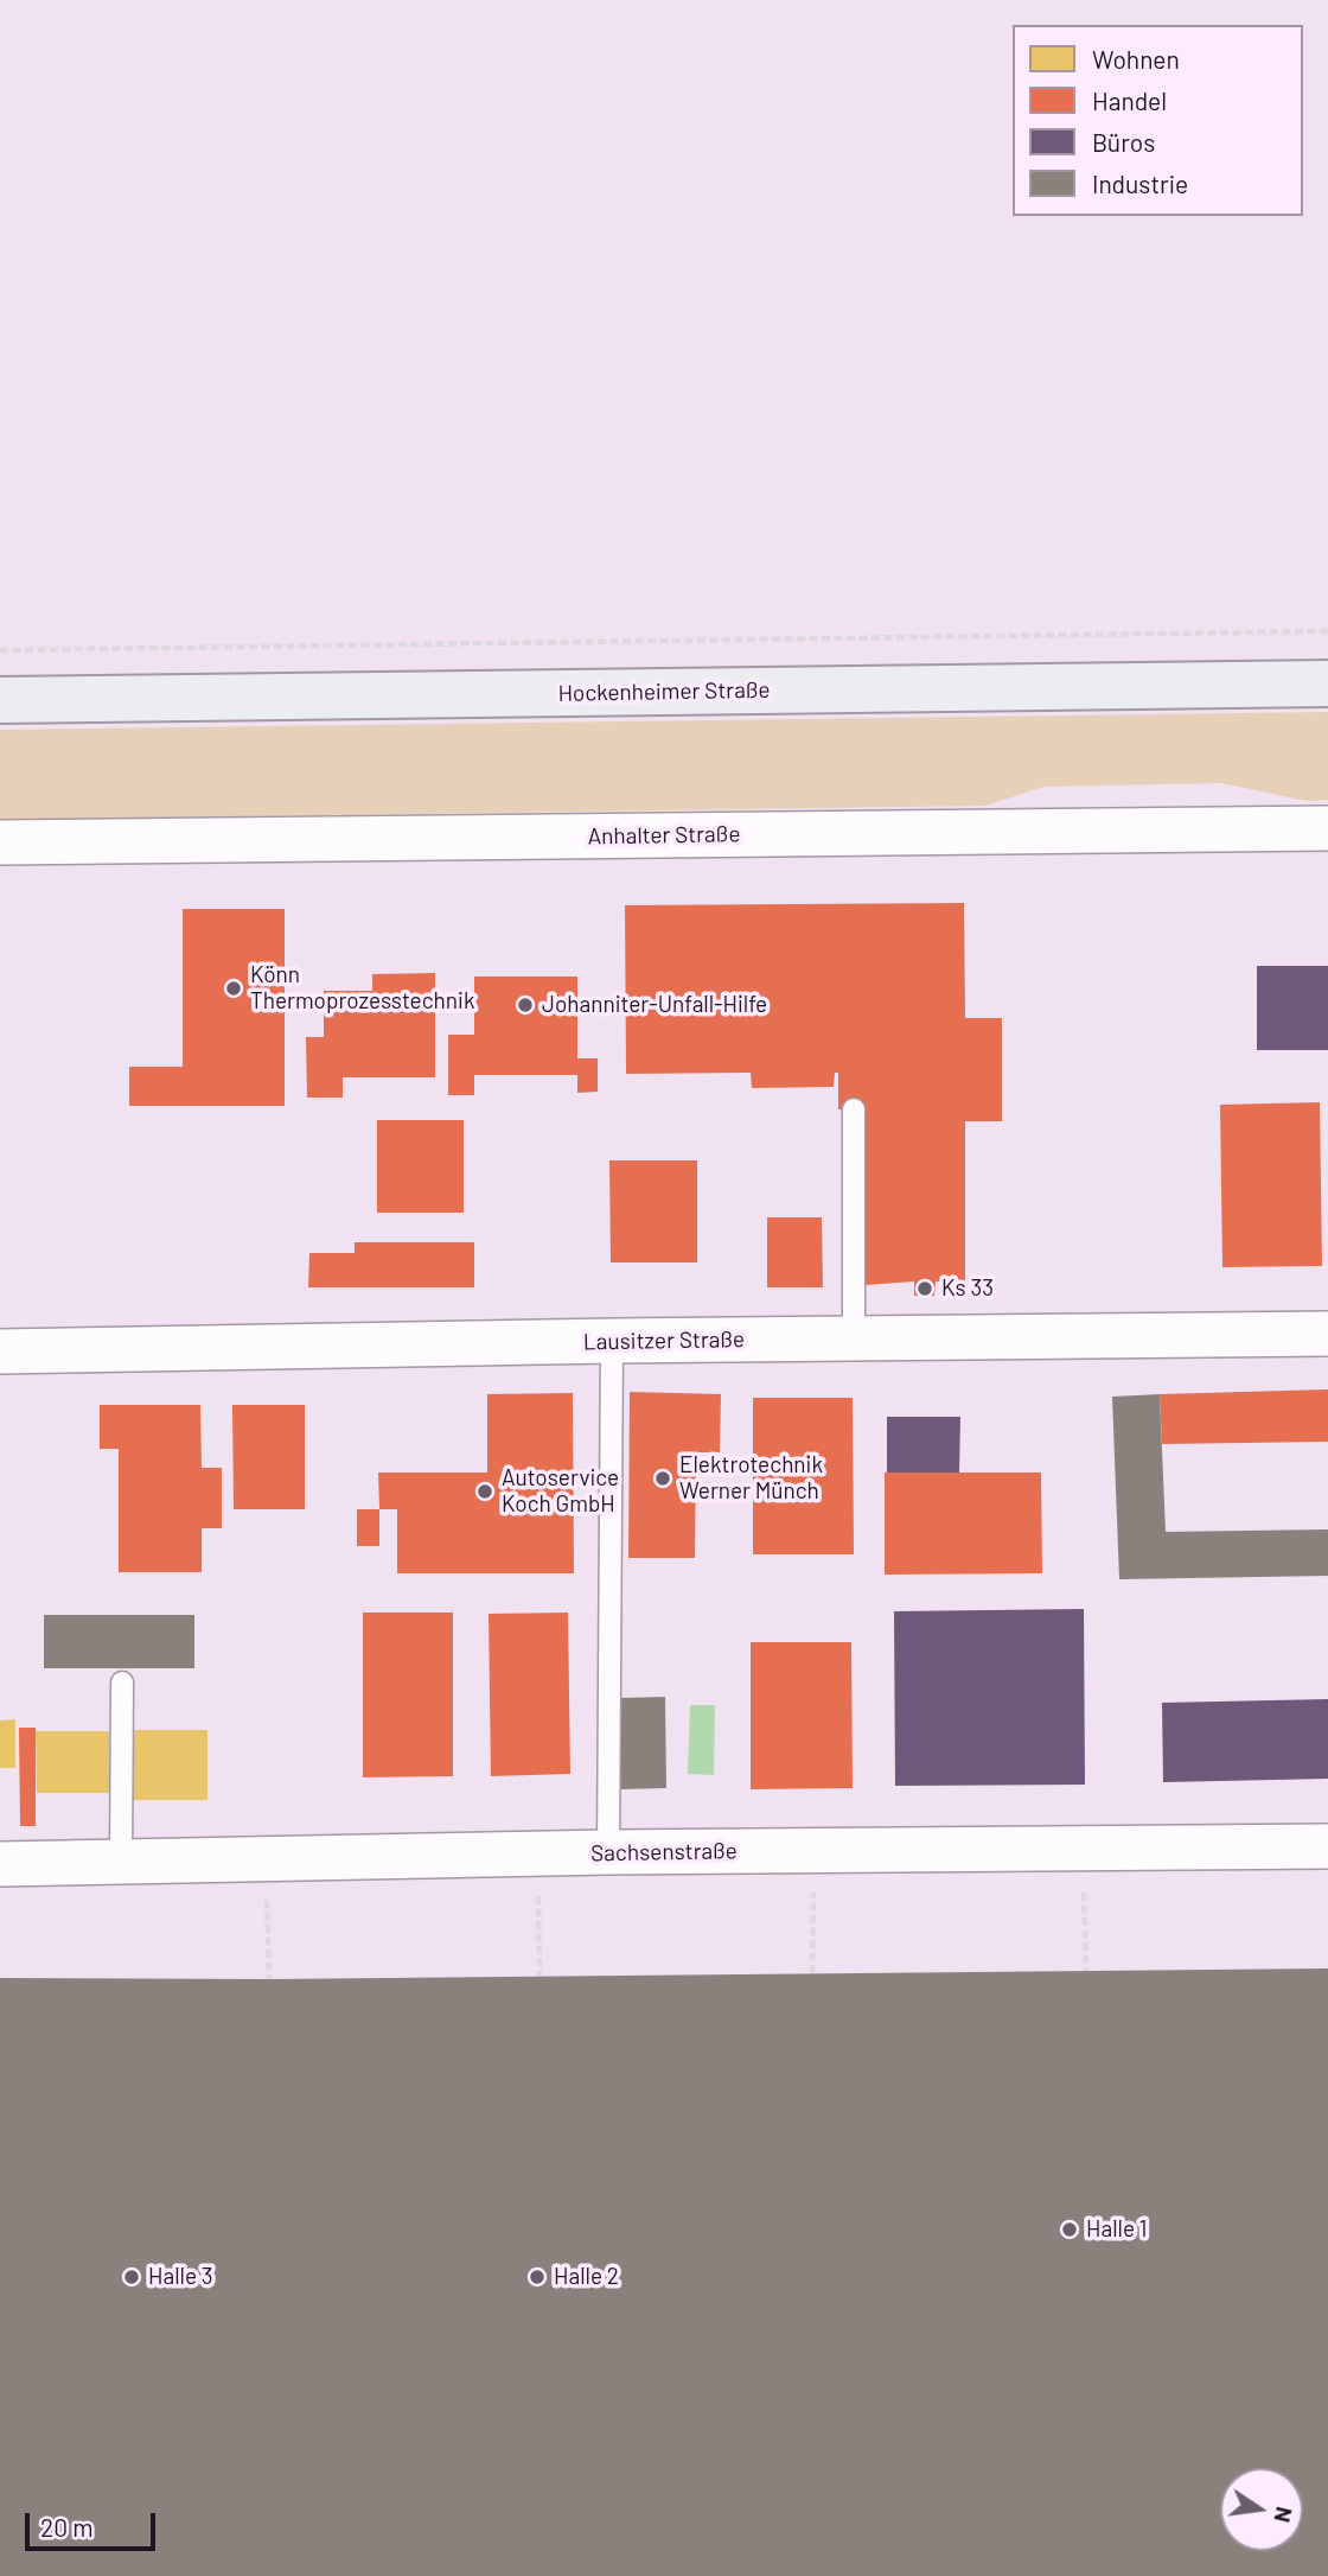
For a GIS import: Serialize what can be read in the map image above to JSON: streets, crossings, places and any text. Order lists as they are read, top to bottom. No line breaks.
{"streets":{"street":["Hockenheimer Straße","Anhalter Straße","Lausitzer Straße","Sachsenstraße"]},"places":["Könn Thermoprozesstechnik","Johanniter-Unfall-Hilfe","Ks 33","Elektrotechnik Werner Münch","Autoservice Koch GmbH","Halle 1","Halle 3","Halle 2"],"legend":["Wohnen","Handel","Büros","Industrie"],"scale_bar":"20 m","north":"right"}
